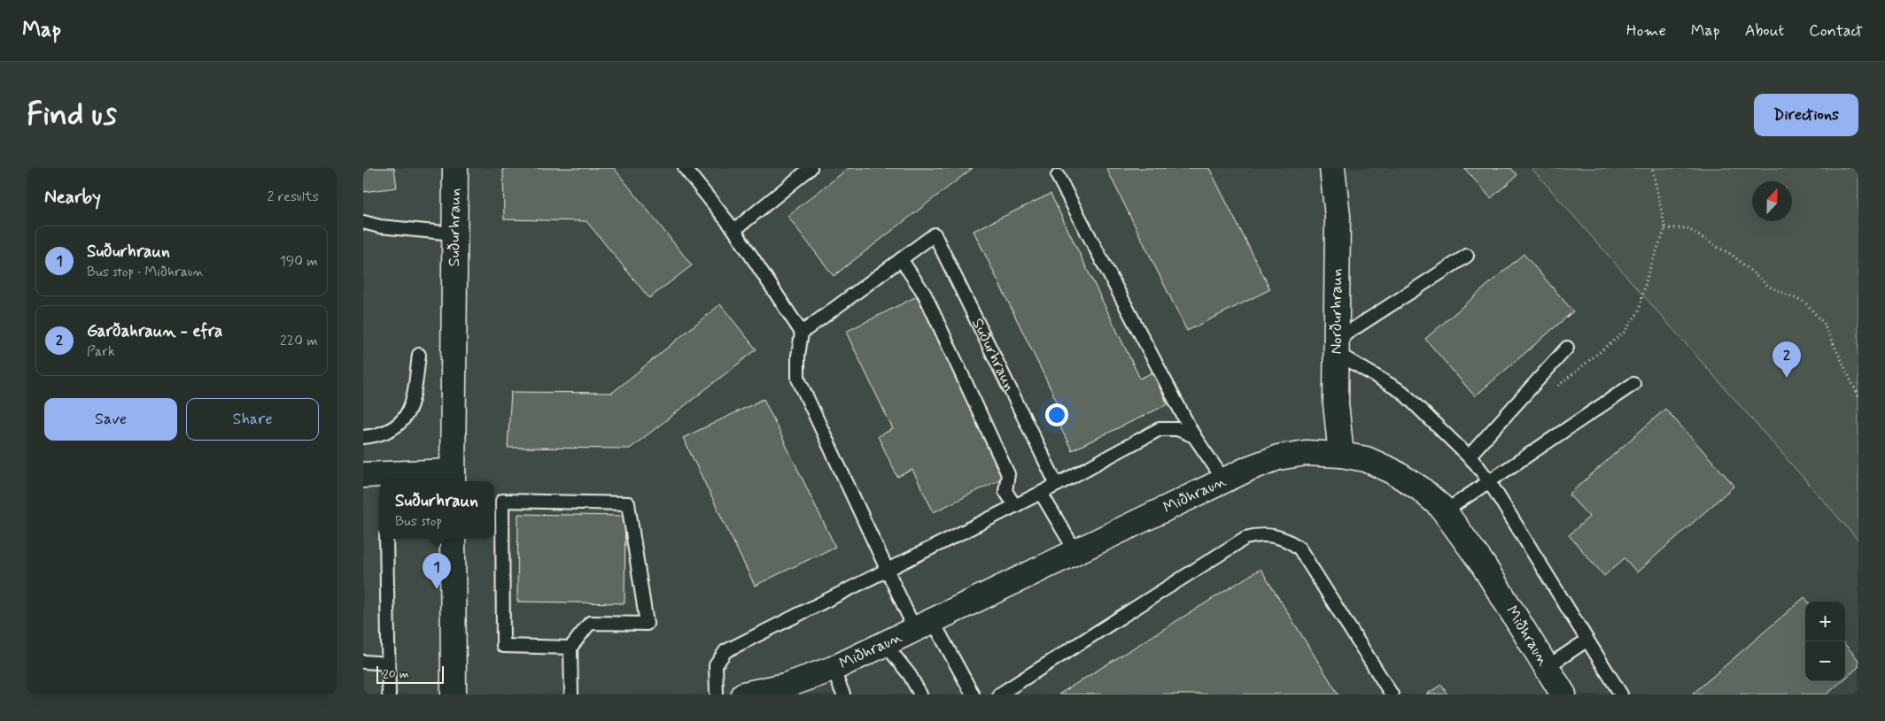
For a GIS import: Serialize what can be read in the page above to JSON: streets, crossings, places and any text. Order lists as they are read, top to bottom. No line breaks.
{"streets":{"street":["Suðurhraun","Norðurhraun","Miðhraun"]},"crossings":[["Norðurhraun","Miðhraun"]],"scale_bar":"20 m","north":"top","page":{"header":"Map","nav":["Home","Map","About","Contact"],"buttons":["Directions",["Save","Share"]],"title":"Find us","heading":["Nearby","2 results"],"list":[{"mark":"1","name":"Suðurhraun","note":"Bus stop · Miðhraun","value":"190 m"},{"mark":"2","name":"Garðahraun - efra","note":"Park","value":"220 m"}],"pins":["2","1"],"popup":["Suðurhraun","Bus stop"],"map_buttons":["+","−"],"scale":"20 m"}}
